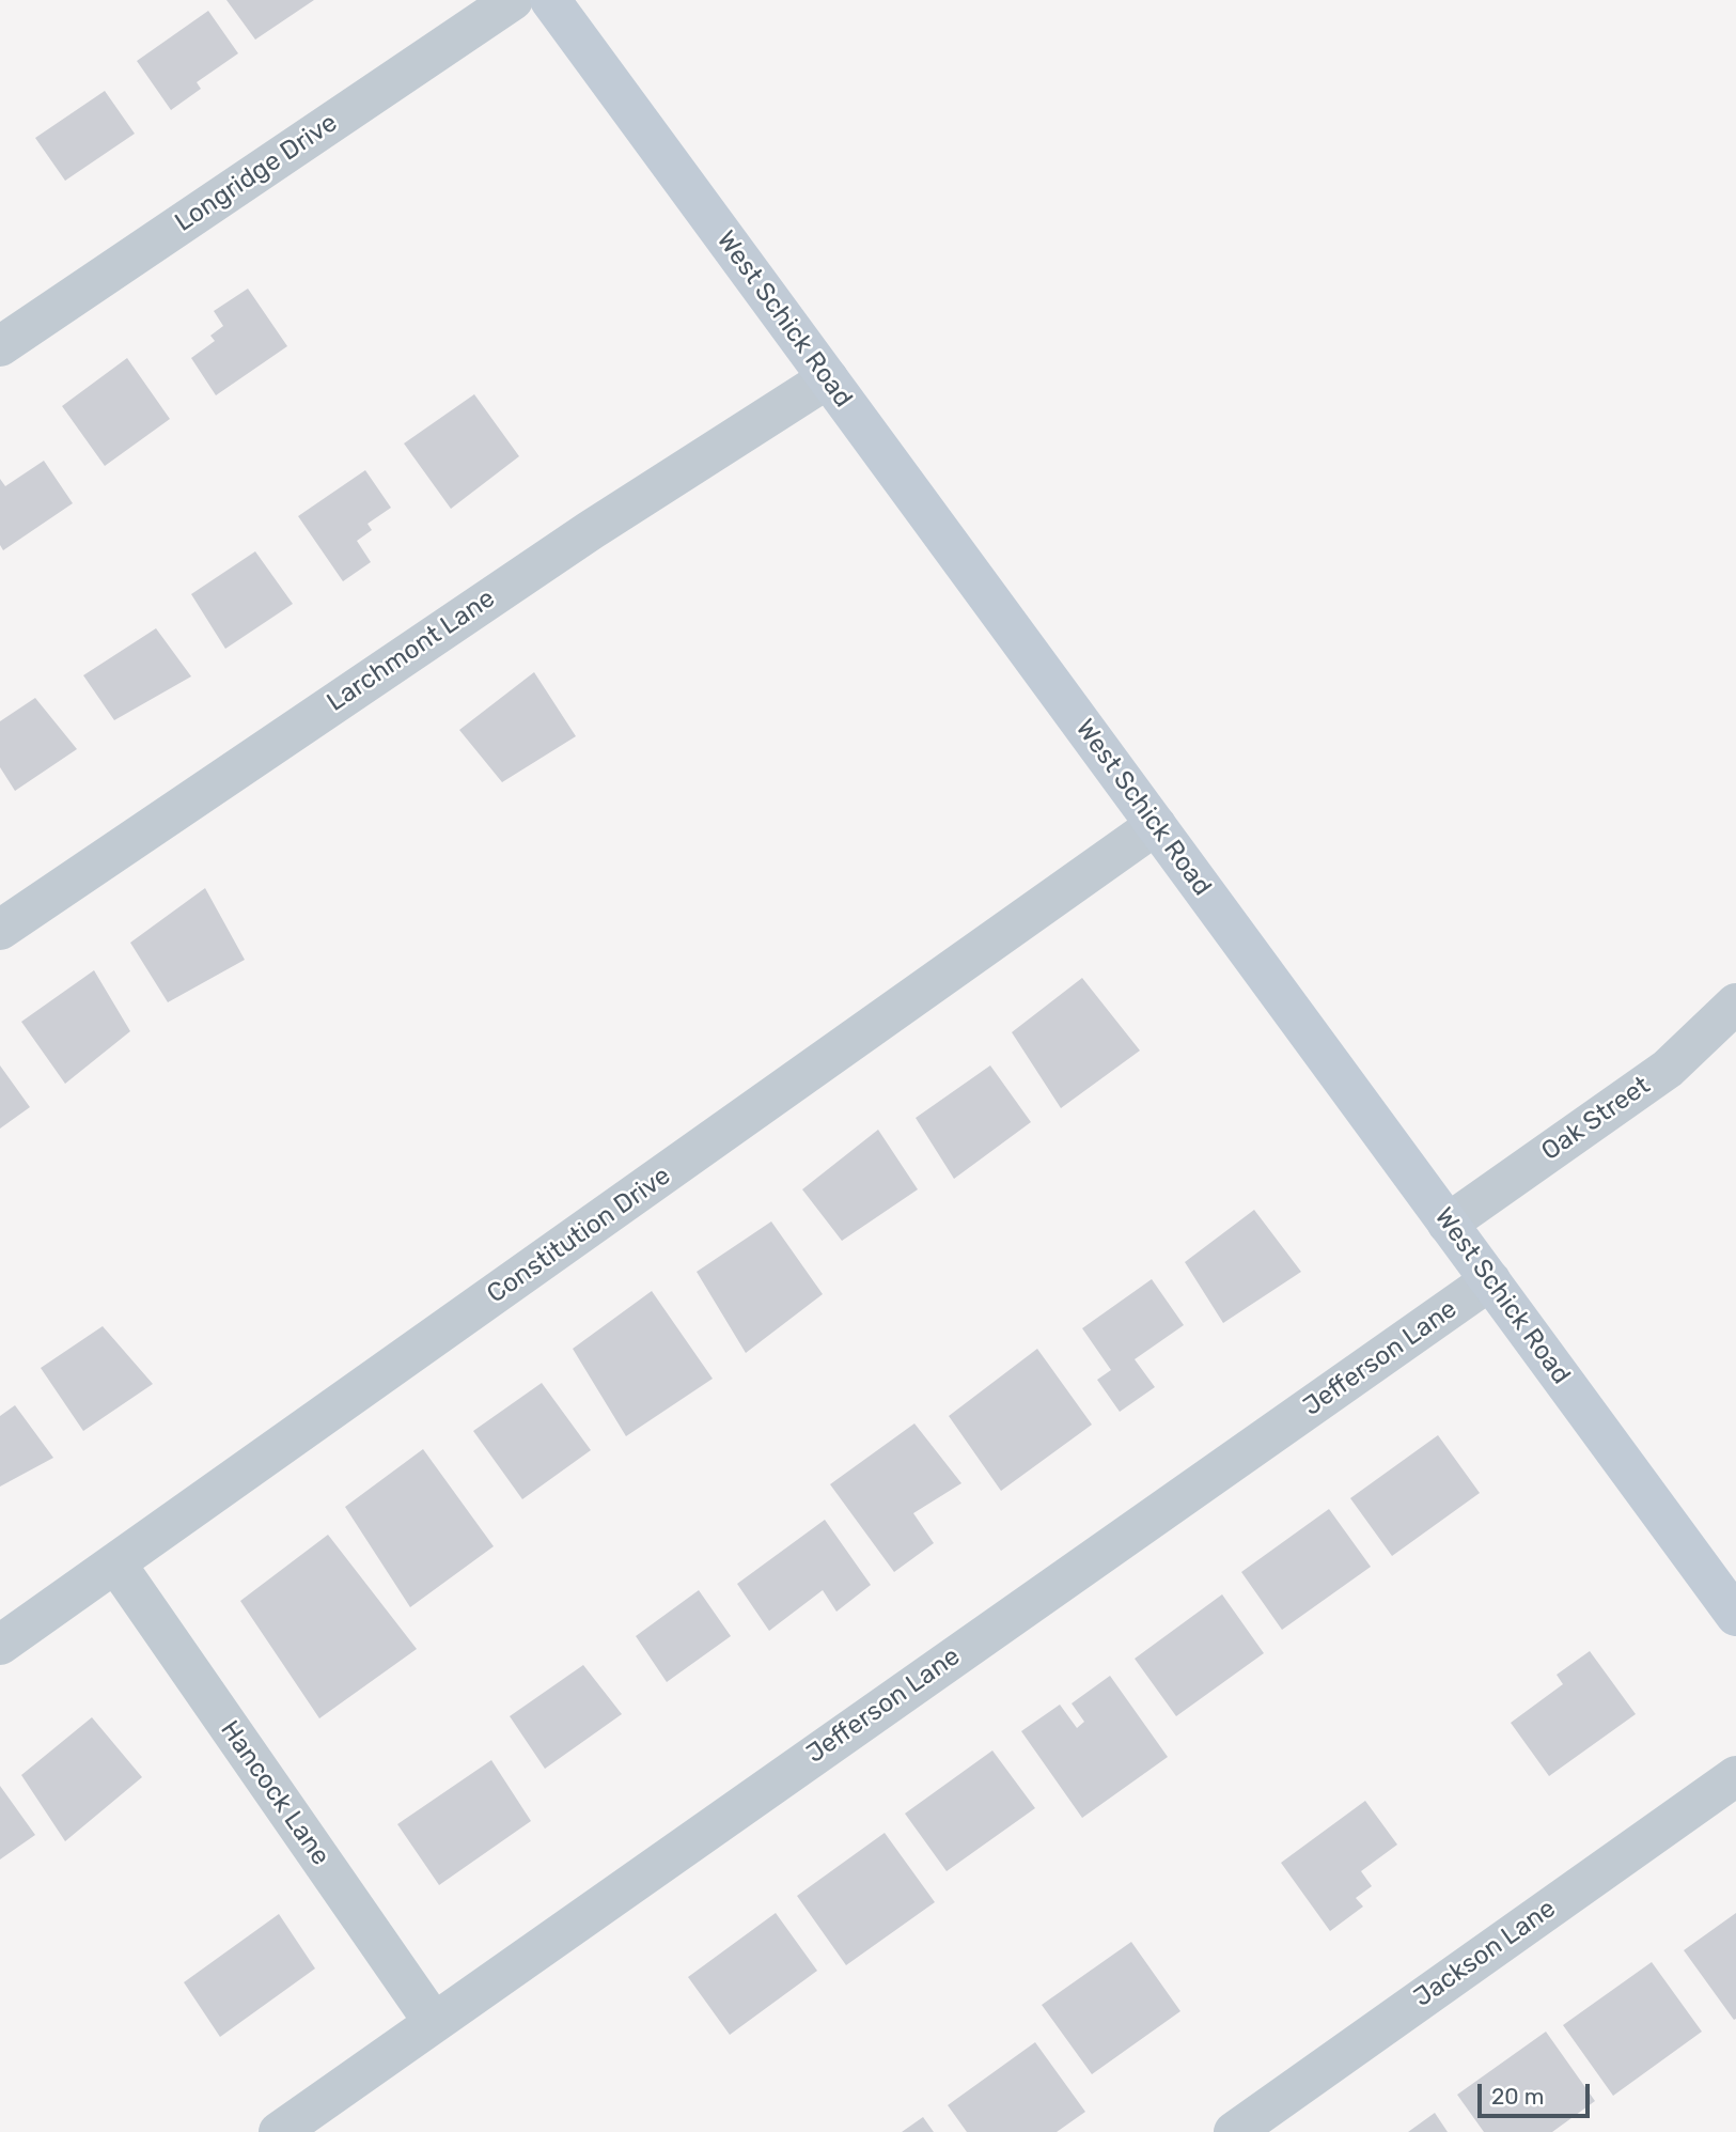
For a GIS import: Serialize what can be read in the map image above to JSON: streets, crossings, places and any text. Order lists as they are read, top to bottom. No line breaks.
{"streets":{"street":["Longridge Drive","West Schick Road","Larchmont Lane","Oak Street","Constitution Drive","Jefferson Lane","Hancock Lane","Jackson Lane"]},"crossings":[["West Schick Road","Larchmont Lane"],["West Schick Road","Oak Street"],["West Schick Road","Constitution Drive"],["West Schick Road","Jefferson Lane"],["Constitution Drive","Hancock Lane"],["Jefferson Lane","Hancock Lane"]],"scale_bar":"20 m"}
